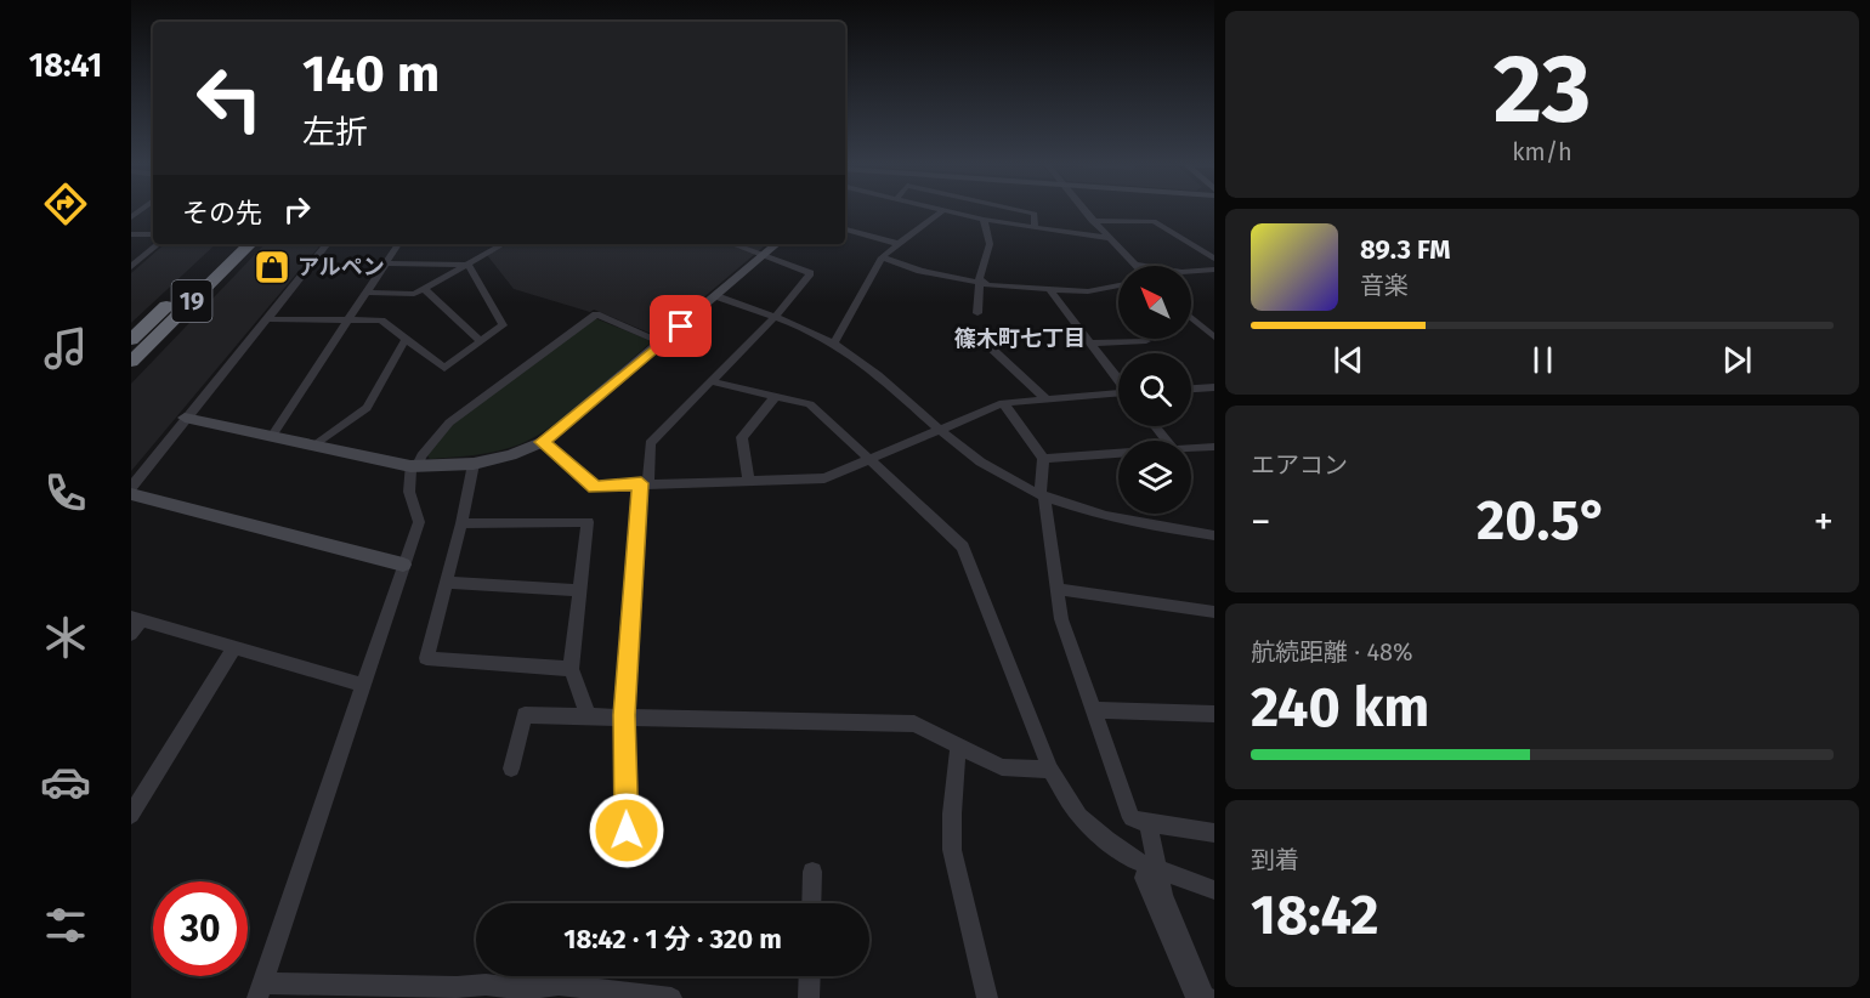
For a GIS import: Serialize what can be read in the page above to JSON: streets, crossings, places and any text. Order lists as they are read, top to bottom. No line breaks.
{"streets":{"highway":["19"]},"districts":["篠木町七丁目"],"places":{"shop":["アルペン"]},"north":"top left","page":{"tabs":"18:41","tile":[["23","km/h"],"エアコン",["航続距離 · 48%","240 km"],["到着","18:42"]],"turn":["140 m","左折"],"then":"その先","song":["89.3 FM","音楽"],"heat":["−","20.5°","+"],"limit":"30","trip":"18:42 · 1 分 · 320 m"}}
